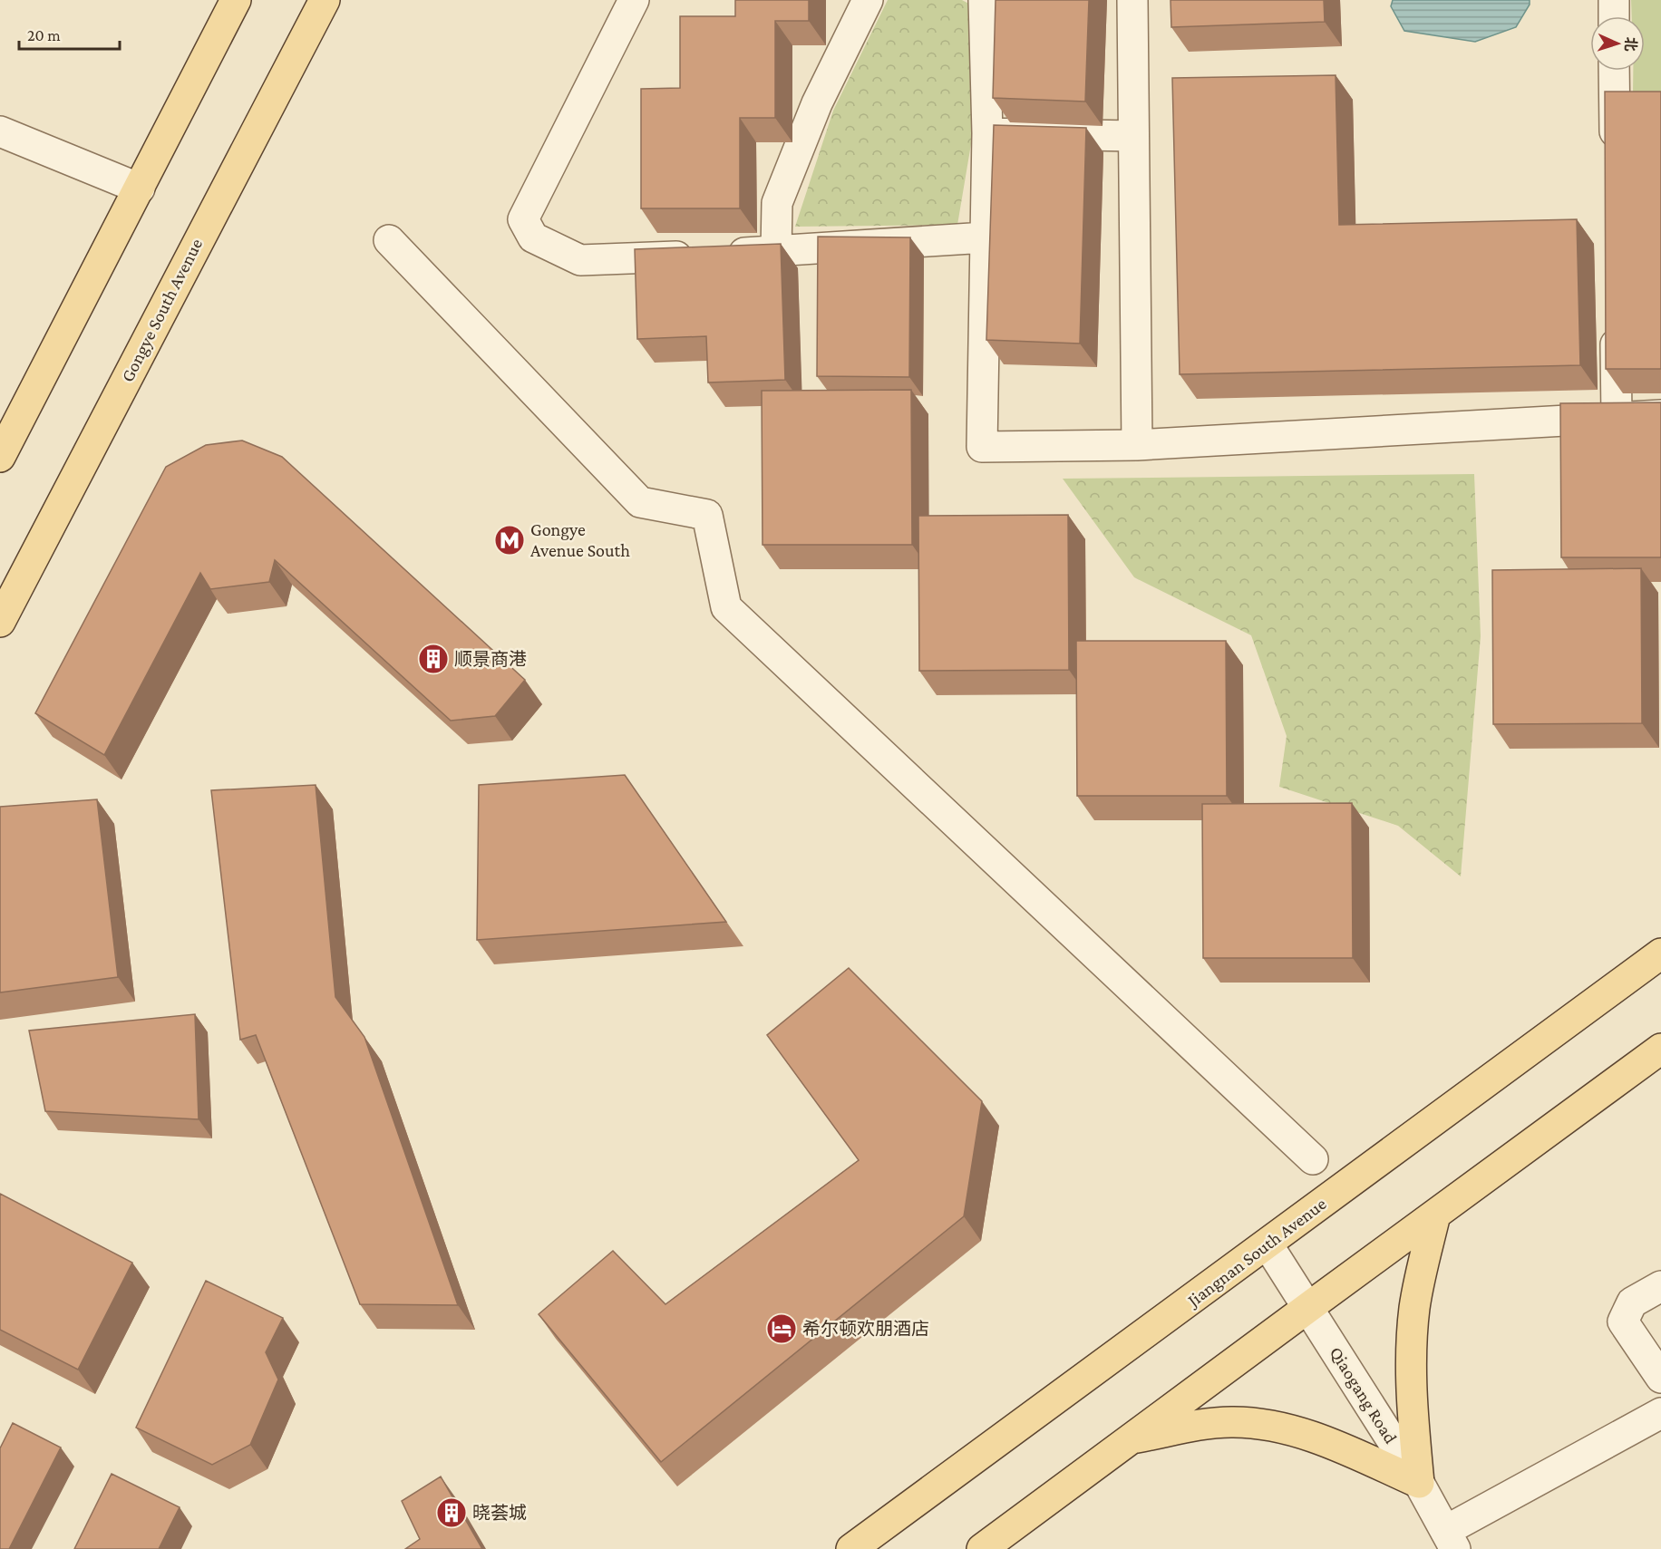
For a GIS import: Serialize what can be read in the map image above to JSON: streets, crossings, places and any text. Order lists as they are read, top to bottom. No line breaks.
{"streets":{"main road":["Gongye South Avenue","Jiangnan South Avenue"],"street":["Qiaogang Road"]},"crossings":[["Jiangnan South Avenue","Qiaogang Road"]],"places":{"metro station":["Gongye Avenue South"],"building":["顺景商港","晓荟城"],"hotel":["希尔顿欢朋酒店"]},"scale_bar":"20 m","north":"right"}
